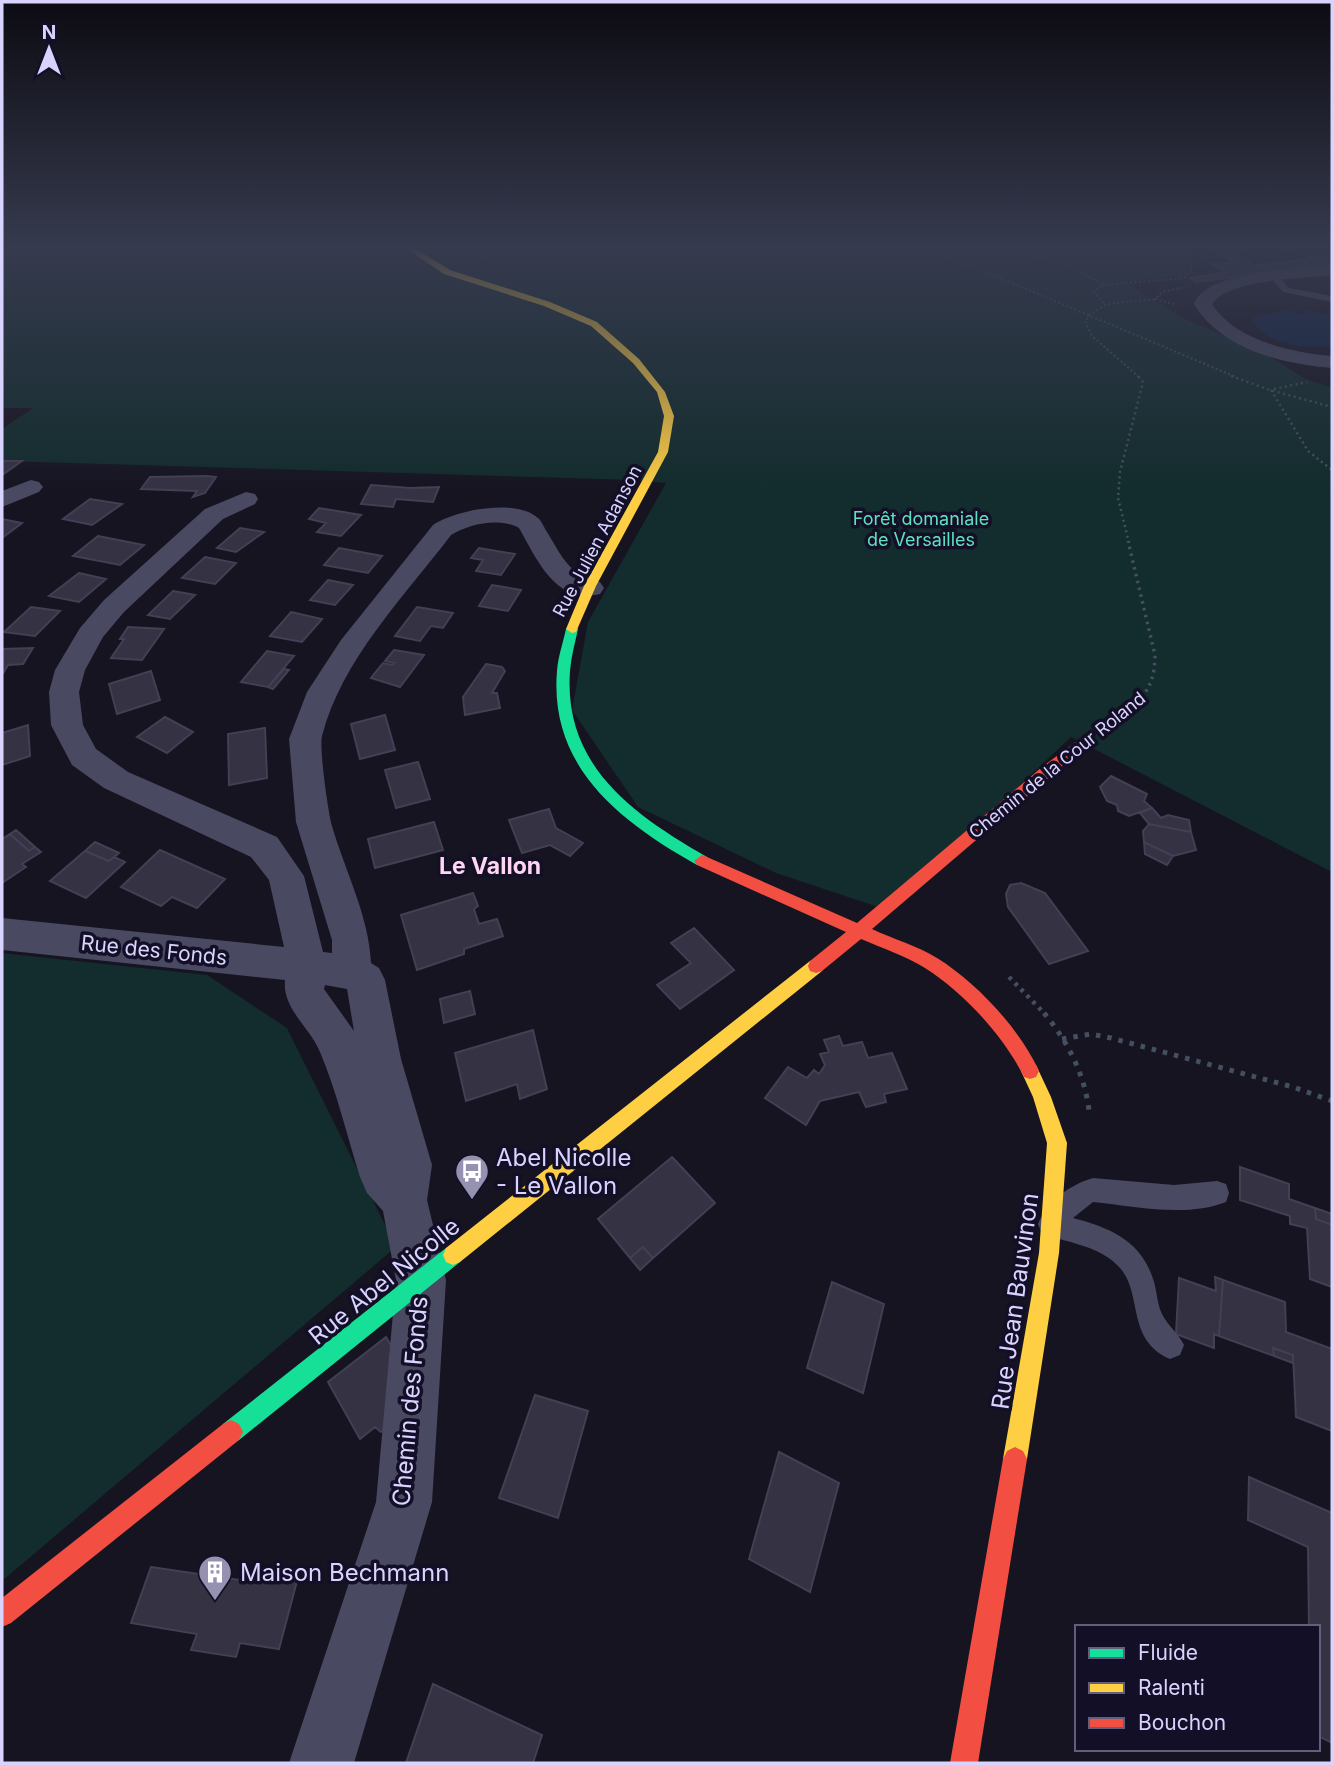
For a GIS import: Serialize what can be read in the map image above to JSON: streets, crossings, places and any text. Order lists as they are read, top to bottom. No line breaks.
{"streets":{"main road":["Rue Julien Adanson","Chemin de la Cour Roland","Rue Abel Nicolle","Rue Jean Bauvinon"],"street":["Rue des Fonds","Chemin des Fonds"]},"crossings":[["Rue Julien Adanson","Chemin de la Cour Roland"],["Rue Julien Adanson","Rue Abel Nicolle"],["Rue Julien Adanson","Rue Jean Bauvinon"],["Chemin de la Cour Roland","Rue Abel Nicolle"],["Chemin de la Cour Roland","Rue Jean Bauvinon"],["Rue Abel Nicolle","Rue Jean Bauvinon"],["Rue Abel Nicolle","Chemin des Fonds"]],"districts":["Le Vallon"],"parks":["Forêt domaniale de Versailles"],"places":{"bus stop":["Abel Nicolle - Le Vallon"],"building":["Maison Bechmann"]},"legend":["Fluide","Ralenti","Bouchon"],"north":"top"}
